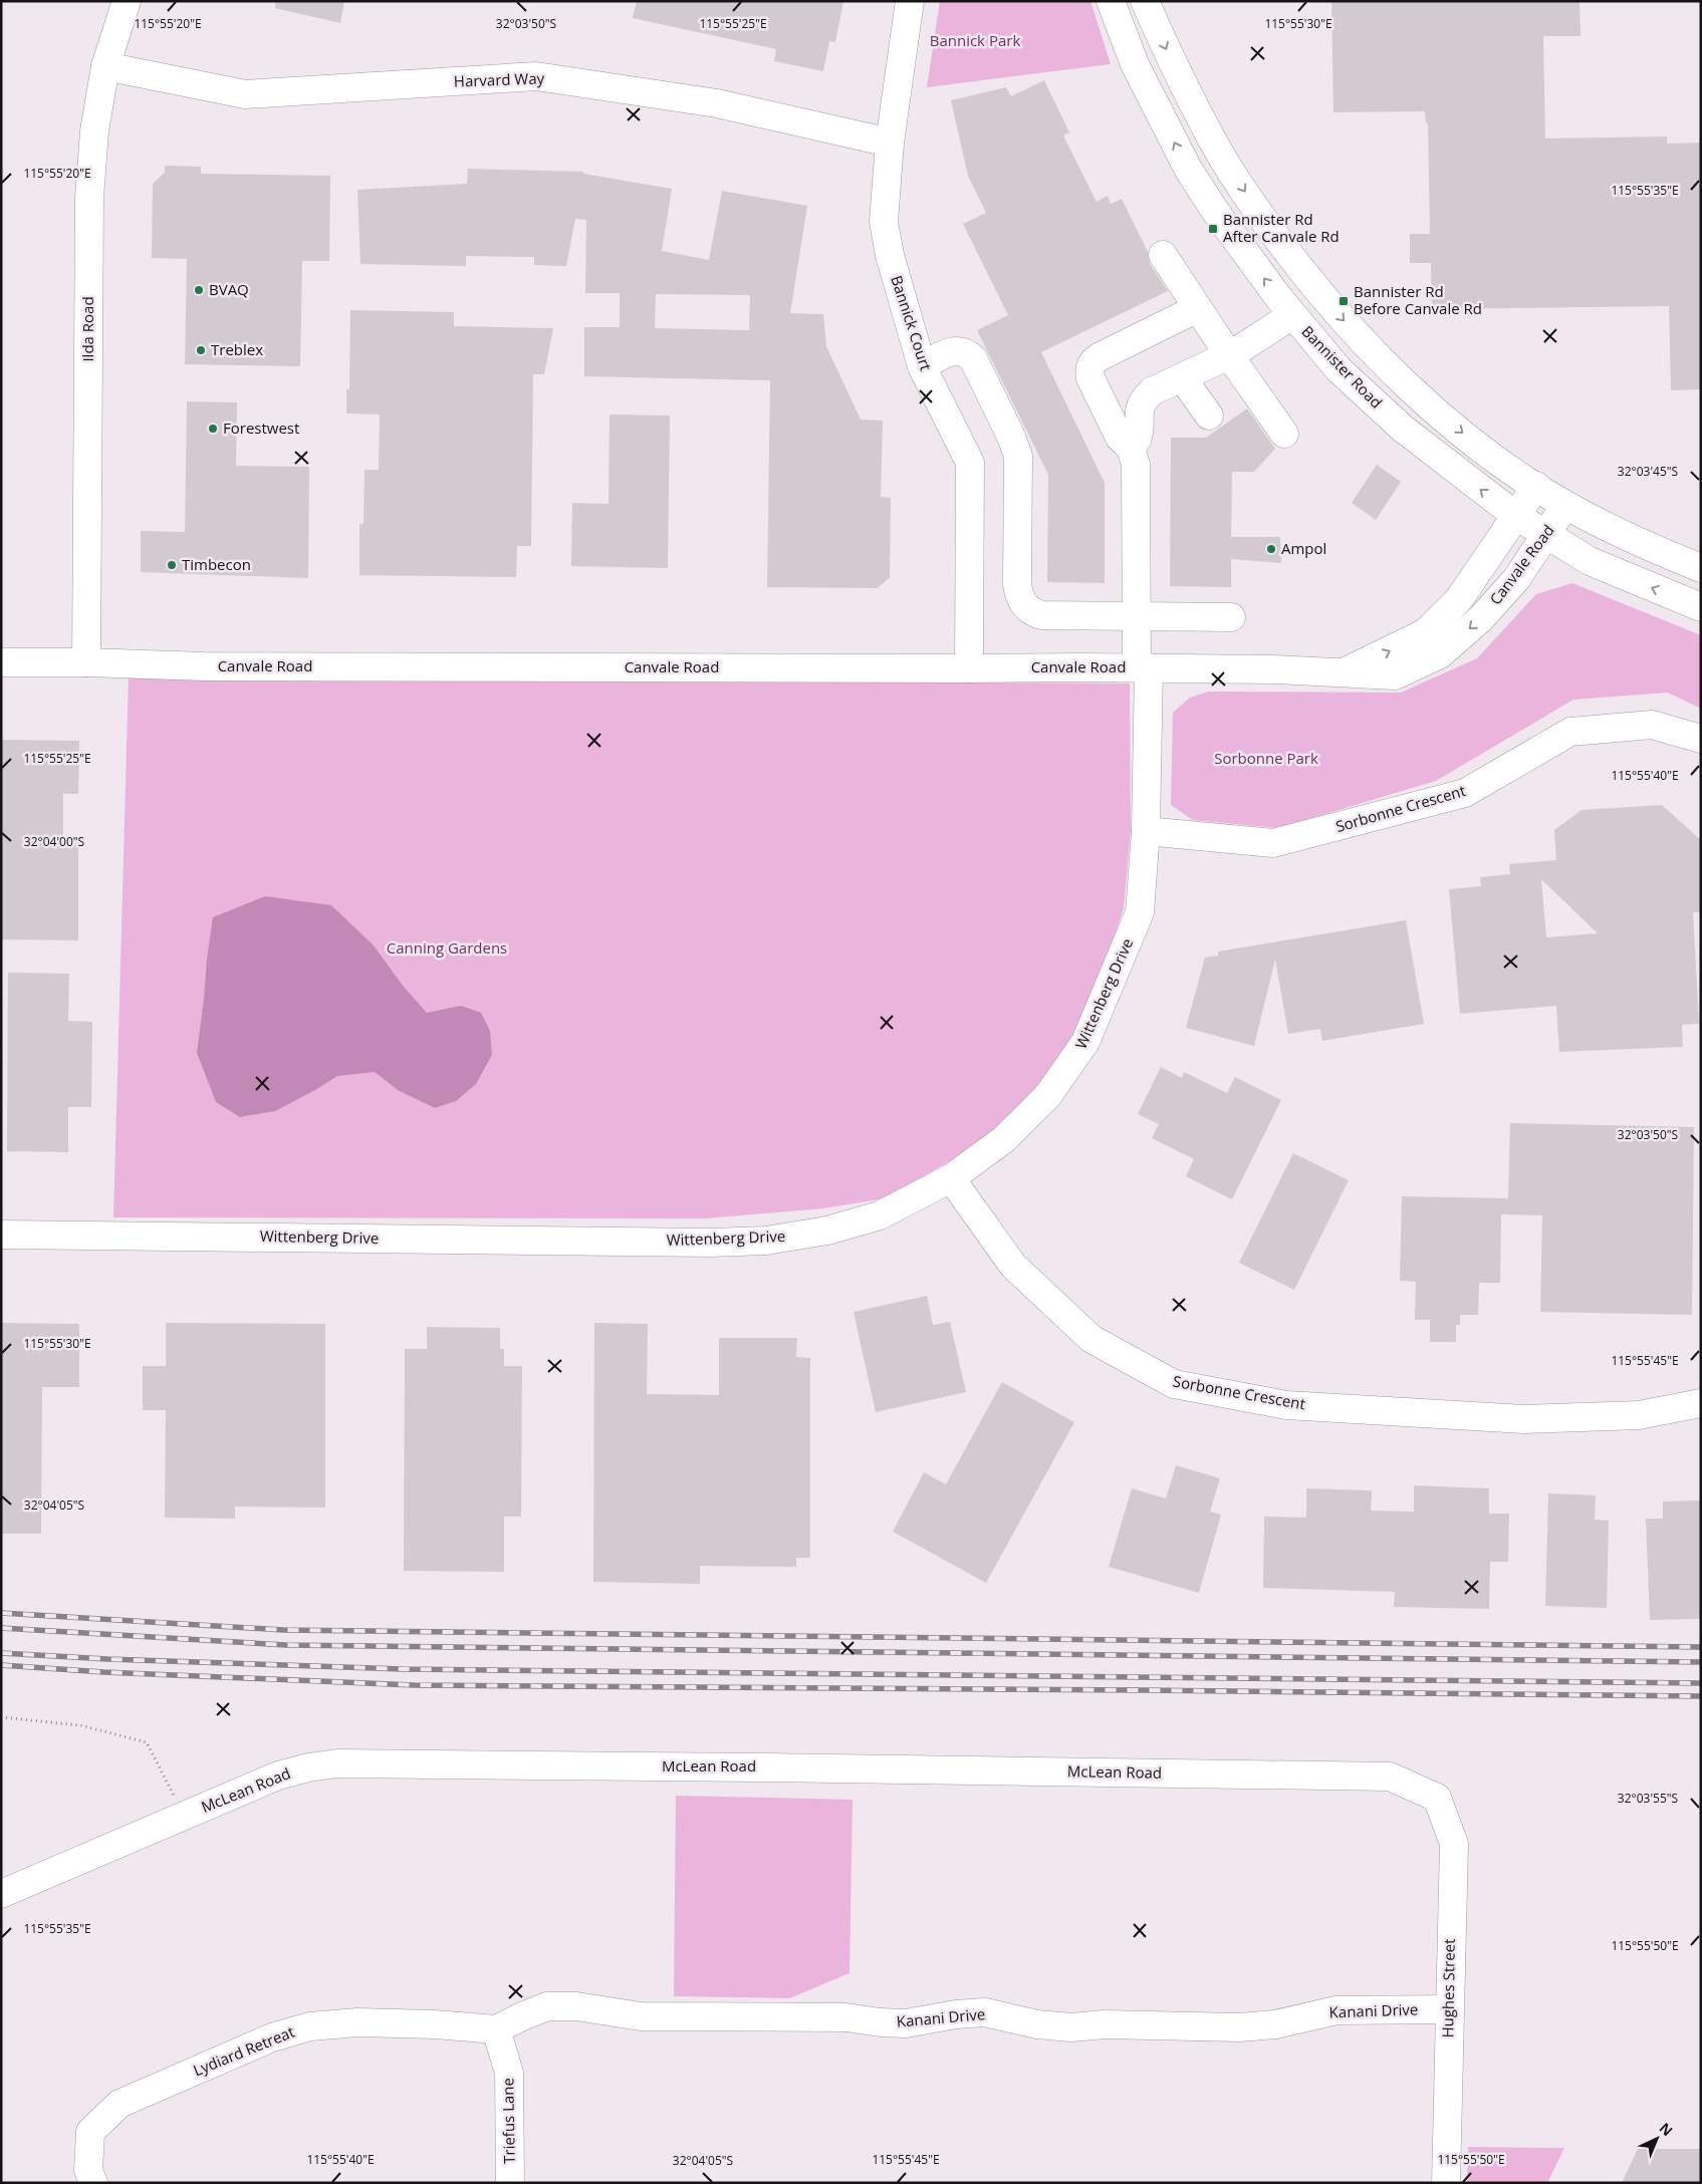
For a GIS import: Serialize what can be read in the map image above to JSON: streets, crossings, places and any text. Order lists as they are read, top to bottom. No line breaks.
{"streets":{"street":["Harvard Way","Bannick Court","Ilda Road","Bannister Road","Canvale Road","Sorbonne Crescent","Wittenberg Drive","McLean Road","Hughes Street","Kanani Drive","Lydiard Retreat","Triefus Lane"]},"crossings":[["Harvard Way","Bannick Court"],["Harvard Way","Ilda Road"],["Bannick Court","Canvale Road"],["Ilda Road","Canvale Road"],["Bannister Road","Canvale Road"],["Canvale Road","Wittenberg Drive"],["Sorbonne Crescent","Wittenberg Drive"],["McLean Road","Hughes Street"],["Hughes Street","Kanani Drive"],["Kanani Drive","Lydiard Retreat"],["Kanani Drive","Triefus Lane"],["Lydiard Retreat","Triefus Lane"]],"parks":["Bannick Park","Sorbonne Park","Canning Gardens"],"places":{"transit":["Bannister Rd After Canvale Rd","Bannister Rd Before Canvale Rd"],"other":["BVAQ","Treblex","Forestwest","Ampol","Timbecon"]},"north":"top right","coordinates":["32°03'50\"S","115°55'20\"E","115°55'25\"E","115°55'30\"E","115°55'35\"E","32°03'45\"S","115°55'40\"E","32°04'00\"S","115°55'45\"E","32°04'05\"S","32°03'55\"S","115°55'50\"E"]}
